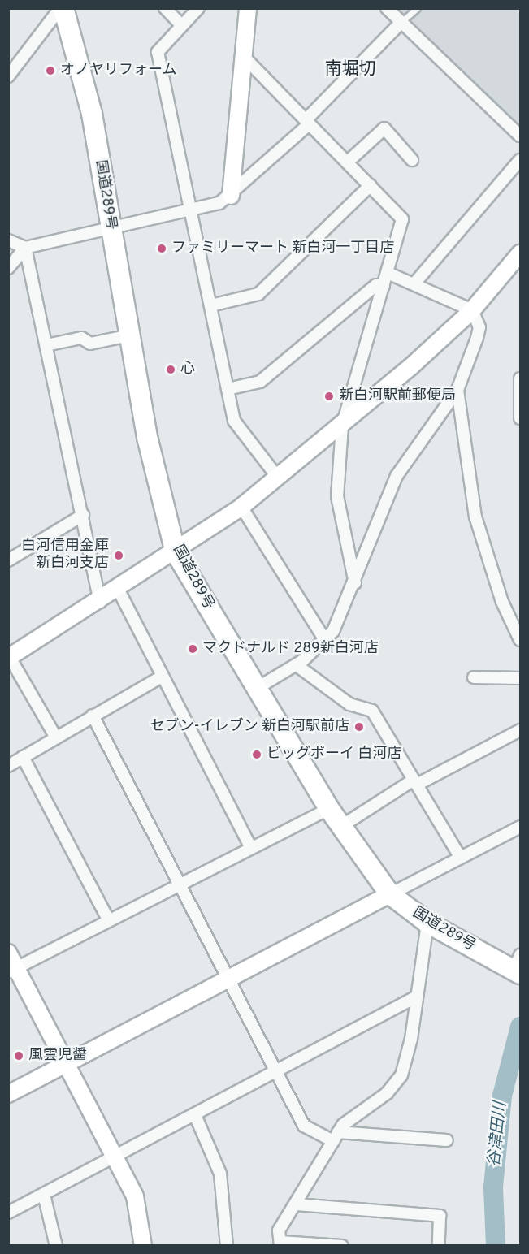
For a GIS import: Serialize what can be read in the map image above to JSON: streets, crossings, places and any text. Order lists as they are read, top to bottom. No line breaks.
{"streets":{"highway":["国道289号"]},"districts":["南堀切"],"water":["谷津田川"],"places":["オノヤリフォーム","ファミリーマート 新白河一丁目店","心","新白河駅前郵便局","白河信用金庫 新白河支店","マクドナルド 289新白河店","セブン‐イレブン 新白河駅前店","ビッグボーイ 白河店","風雲児醤"]}
